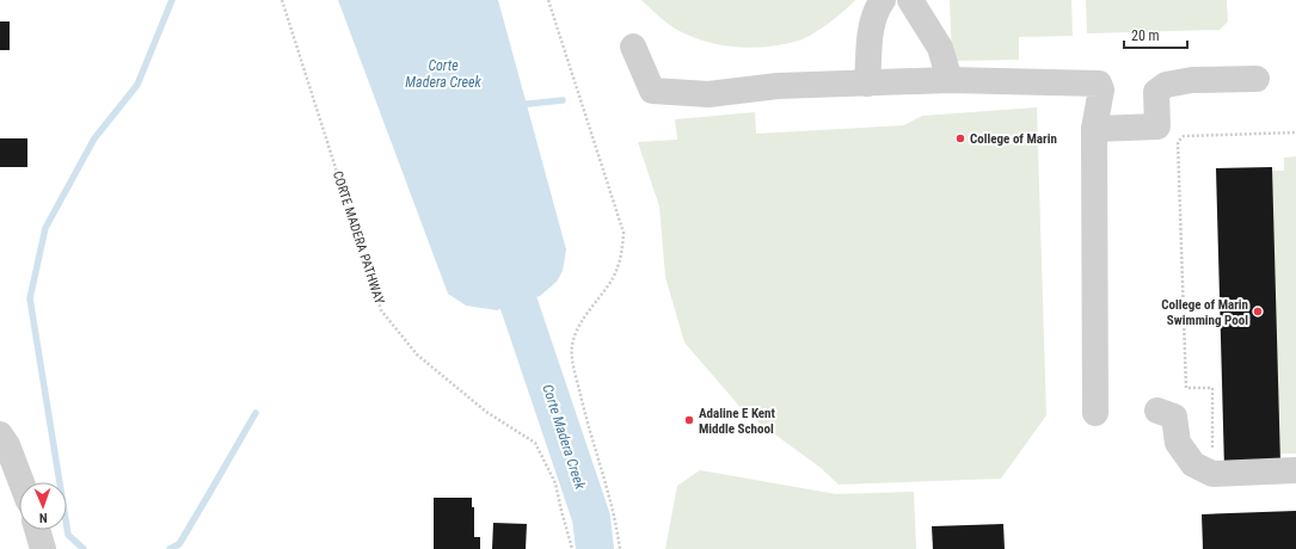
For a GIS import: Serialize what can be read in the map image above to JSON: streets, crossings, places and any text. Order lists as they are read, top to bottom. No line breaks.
{"streets":{"path":["CORTE MADERA PATHWAY"]},"water":["Corte Madera Creek"],"places":["College of Marin","College of Marin Swimming Pool","Adaline E Kent Middle School"],"scale_bar":"20 m","north":"bottom"}
